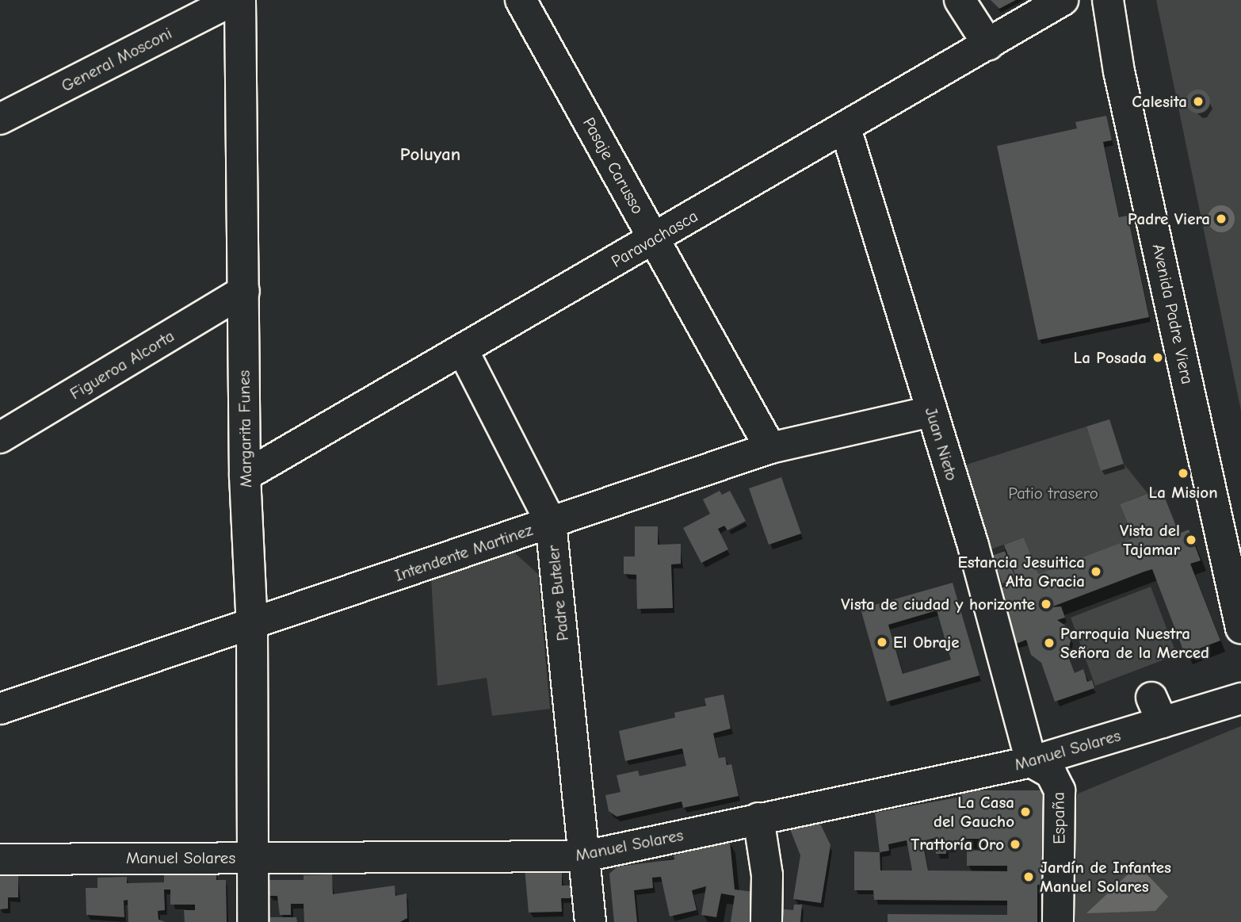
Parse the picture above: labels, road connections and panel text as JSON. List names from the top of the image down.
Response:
{
  "streets": {
    "street": [
      "General Mosconi",
      "Pasaje Carusso",
      "Paravachasca",
      "Avenida Padre Viera",
      "Figueroa Alcorta",
      "Margarita Funes",
      "Juan Nieto",
      "Intendente Martinez",
      "Padre Buteler",
      "Manuel Solares",
      "España"
    ]
  },
  "crossings": [
    ["Pasaje Carusso", "Paravachasca"],
    ["Pasaje Carusso", "Intendente Martinez"],
    ["Paravachasca", "Margarita Funes"],
    ["Paravachasca", "Juan Nieto"],
    ["Paravachasca", "Padre Buteler"],
    ["Figueroa Alcorta", "Margarita Funes"],
    ["Margarita Funes", "Intendente Martinez"],
    ["Margarita Funes", "Manuel Solares"],
    ["Juan Nieto", "Intendente Martinez"],
    ["Juan Nieto", "Manuel Solares"],
    ["Juan Nieto", "España"],
    ["Intendente Martinez", "Padre Buteler"],
    ["Padre Buteler", "Manuel Solares"],
    ["Manuel Solares", "España"]
  ],
  "districts": ["Poluyan"],
  "parks": ["Patio trasero"],
  "places": [
    "Calesita",
    "Padre Viera",
    "La Posada",
    "La Mision",
    "Vista del Tajamar",
    "Estancia Jesuitica Alta Gracia",
    "Vista de ciudad y horizonte",
    "El Obraje",
    "Parroquia Nuestra Señora de la Merced",
    "La Casa del Gaucho",
    "Trattoría Oro",
    "Jardín de Infantes Manuel Solares"
  ]
}
